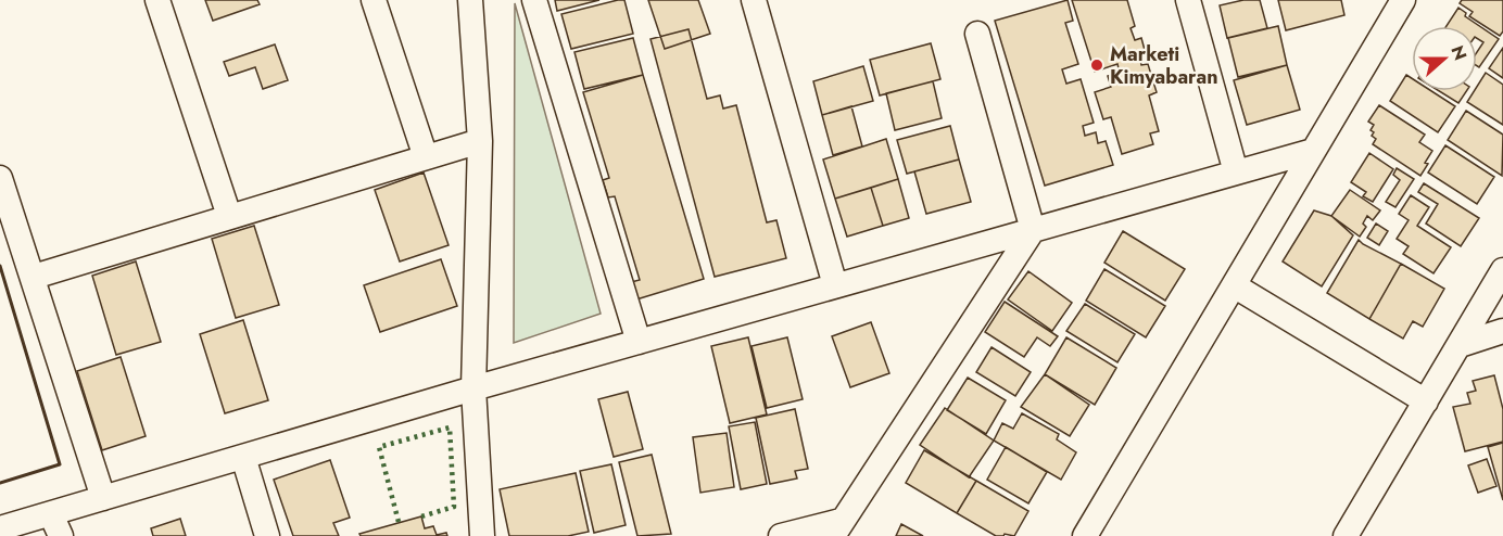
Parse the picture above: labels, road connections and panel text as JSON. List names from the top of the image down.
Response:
{
  "places": ["Marketi Kimyabaran"],
  "north": "right"
}
